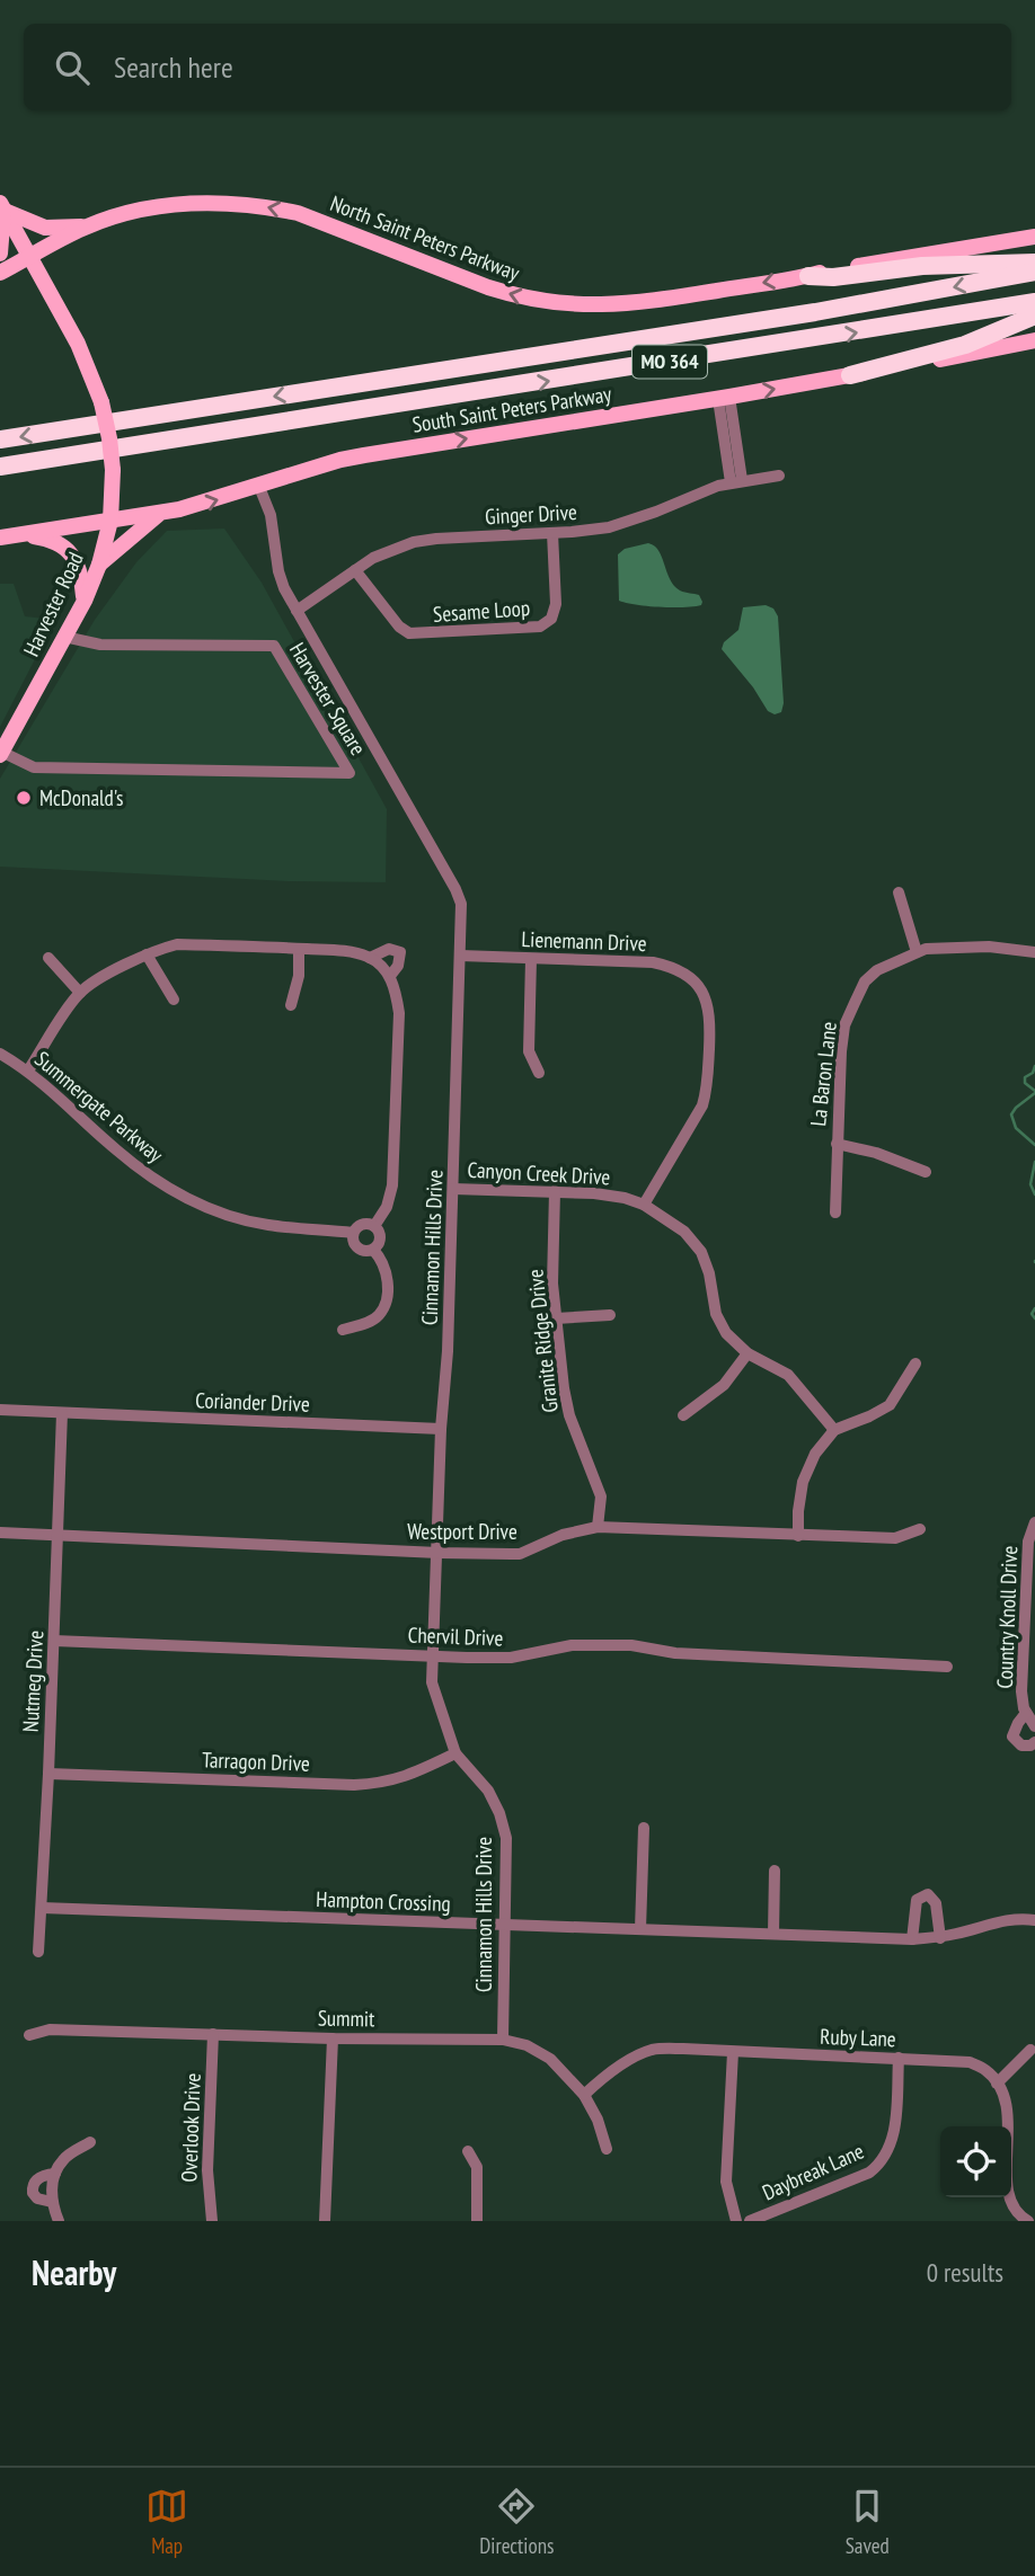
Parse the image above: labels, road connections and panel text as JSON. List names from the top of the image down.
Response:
{
  "streets": {
    "highway": ["MO 364"],
    "main road": ["North Saint Peters Parkway", "South Saint Peters Parkway", "Harvester Road"],
    "street": [
      "Ginger Drive",
      "Sesame Loop",
      "Harvester Square",
      "Lienemann Drive",
      "La Baron Lane",
      "Summergate Parkway",
      "Canyon Creek Drive",
      "Cinnamon Hills Drive",
      "Granite Ridge Drive",
      "Coriander Drive",
      "Westport Drive",
      "Country Knoll Drive",
      "Chervil Drive",
      "Nutmeg Drive",
      "Tarragon Drive",
      "Hampton Crossing",
      "Summit",
      "Ruby Lane",
      "Overlook Drive",
      "Daybreak Lane"
    ]
  },
  "crossings": [
    ["North Saint Peters Parkway", "Harvester Road"],
    ["South Saint Peters Parkway", "Harvester Road"],
    ["South Saint Peters Parkway", "Cinnamon Hills Drive"],
    ["Ginger Drive", "Sesame Loop"],
    ["Ginger Drive", "Cinnamon Hills Drive"],
    ["Harvester Road", "Harvester Square"],
    ["Lienemann Drive", "Canyon Creek Drive"],
    ["Lienemann Drive", "Cinnamon Hills Drive"],
    ["Canyon Creek Drive", "Cinnamon Hills Drive"],
    ["Canyon Creek Drive", "Granite Ridge Drive"],
    ["Cinnamon Hills Drive", "Coriander Drive"],
    ["Cinnamon Hills Drive", "Westport Drive"],
    ["Cinnamon Hills Drive", "Chervil Drive"],
    ["Cinnamon Hills Drive", "Tarragon Drive"],
    ["Cinnamon Hills Drive", "Hampton Crossing"],
    ["Cinnamon Hills Drive", "Summit"],
    ["Granite Ridge Drive", "Westport Drive"],
    ["Coriander Drive", "Nutmeg Drive"],
    ["Westport Drive", "Nutmeg Drive"],
    ["Chervil Drive", "Nutmeg Drive"],
    ["Nutmeg Drive", "Tarragon Drive"],
    ["Nutmeg Drive", "Hampton Crossing"],
    ["Summit", "Ruby Lane"],
    ["Summit", "Overlook Drive"],
    ["Ruby Lane", "Daybreak Lane"]
  ],
  "one_way": ["North Saint Peters Parkway", "South Saint Peters Parkway"],
  "places": ["McDonald's"],
  "page": {
    "search": "Search here",
    "heading": ["Nearby", "0 results"],
    "nav": ["Map", "Directions", "Saved"]
  }
}
